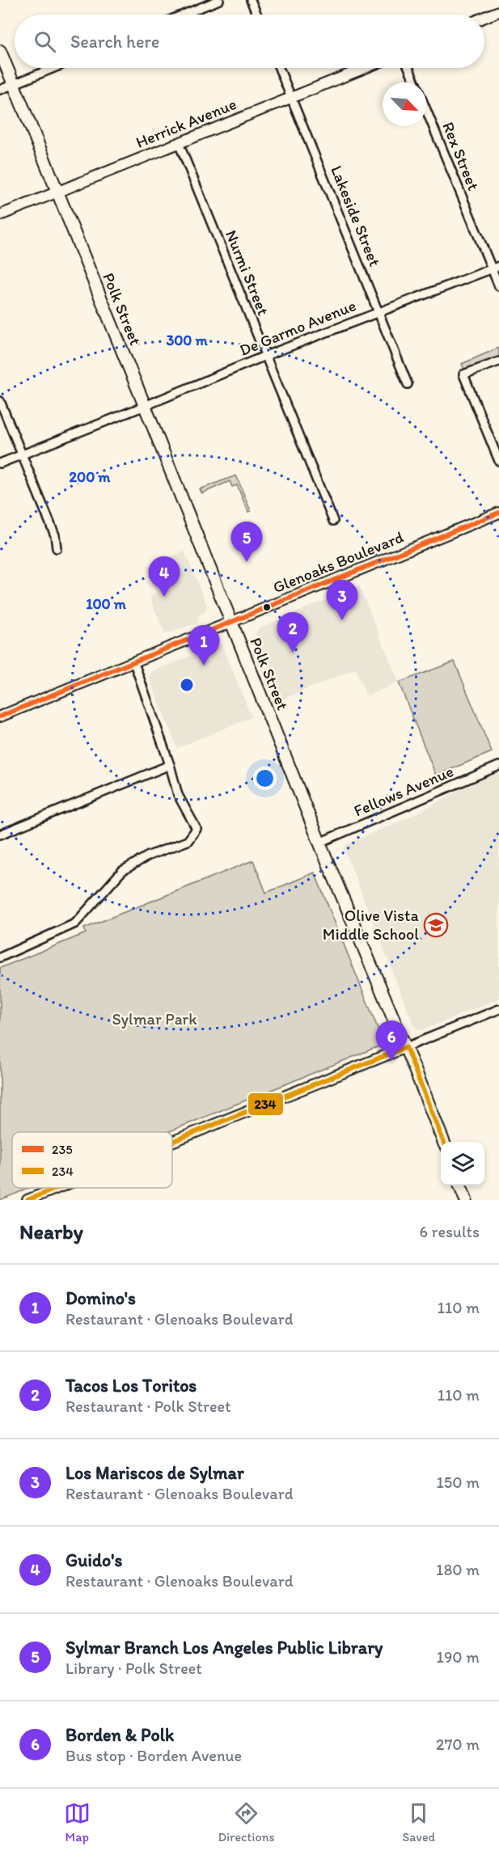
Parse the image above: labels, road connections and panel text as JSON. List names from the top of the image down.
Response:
{
  "streets": {
    "main road": ["Polk Street"],
    "street": [
      "Herrick Avenue",
      "Rex Street",
      "Lakeside Street",
      "Nurmi Street",
      "De Garmo Avenue",
      "Glenoaks Boulevard",
      "Fellows Avenue"
    ]
  },
  "crossings": [
    ["Herrick Avenue", "Lakeside Street"],
    ["Herrick Avenue", "Nurmi Street"],
    ["Herrick Avenue", "Polk Street"],
    ["Rex Street", "De Garmo Avenue"],
    ["Lakeside Street", "De Garmo Avenue"],
    ["Nurmi Street", "De Garmo Avenue"],
    ["Polk Street", "De Garmo Avenue"],
    ["Polk Street", "Glenoaks Boulevard"],
    ["Polk Street", "Fellows Avenue"]
  ],
  "parks": ["Sylmar Park"],
  "places": {
    "school or university": ["Olive Vista Middle School"]
  },
  "lines": ["transit line 235", "transit line 234"],
  "legend": ["235", "234"],
  "north": "bottom right",
  "page": {
    "search": "Search here",
    "pins": [
      "5",
      "4",
      "3",
      "2",
      "1",
      "6"
    ],
    "heading": ["Nearby", "6 results"],
    "list": [
      {
        "mark": "1",
        "name": "Domino's",
        "note": "Restaurant · Glenoaks Boulevard",
        "value": "110 m"
      },
      {
        "mark": "2",
        "name": "Tacos Los Toritos",
        "note": "Restaurant · Polk Street",
        "value": "110 m"
      },
      {
        "mark": "3",
        "name": "Los Mariscos de Sylmar",
        "note": "Restaurant · Glenoaks Boulevard",
        "value": "150 m"
      },
      {
        "mark": "4",
        "name": "Guido's",
        "note": "Restaurant · Glenoaks Boulevard",
        "value": "180 m"
      },
      {
        "mark": "5",
        "name": "Sylmar Branch Los Angeles Public Library",
        "note": "Library · Polk Street",
        "value": "190 m"
      },
      {
        "mark": "6",
        "name": "Borden & Polk",
        "note": "Bus stop · Borden Avenue",
        "value": "270 m"
      }
    ],
    "nav": ["Map", "Directions", "Saved"]
  },
  "rings": ["300 m", "200 m", "100 m"]
}
